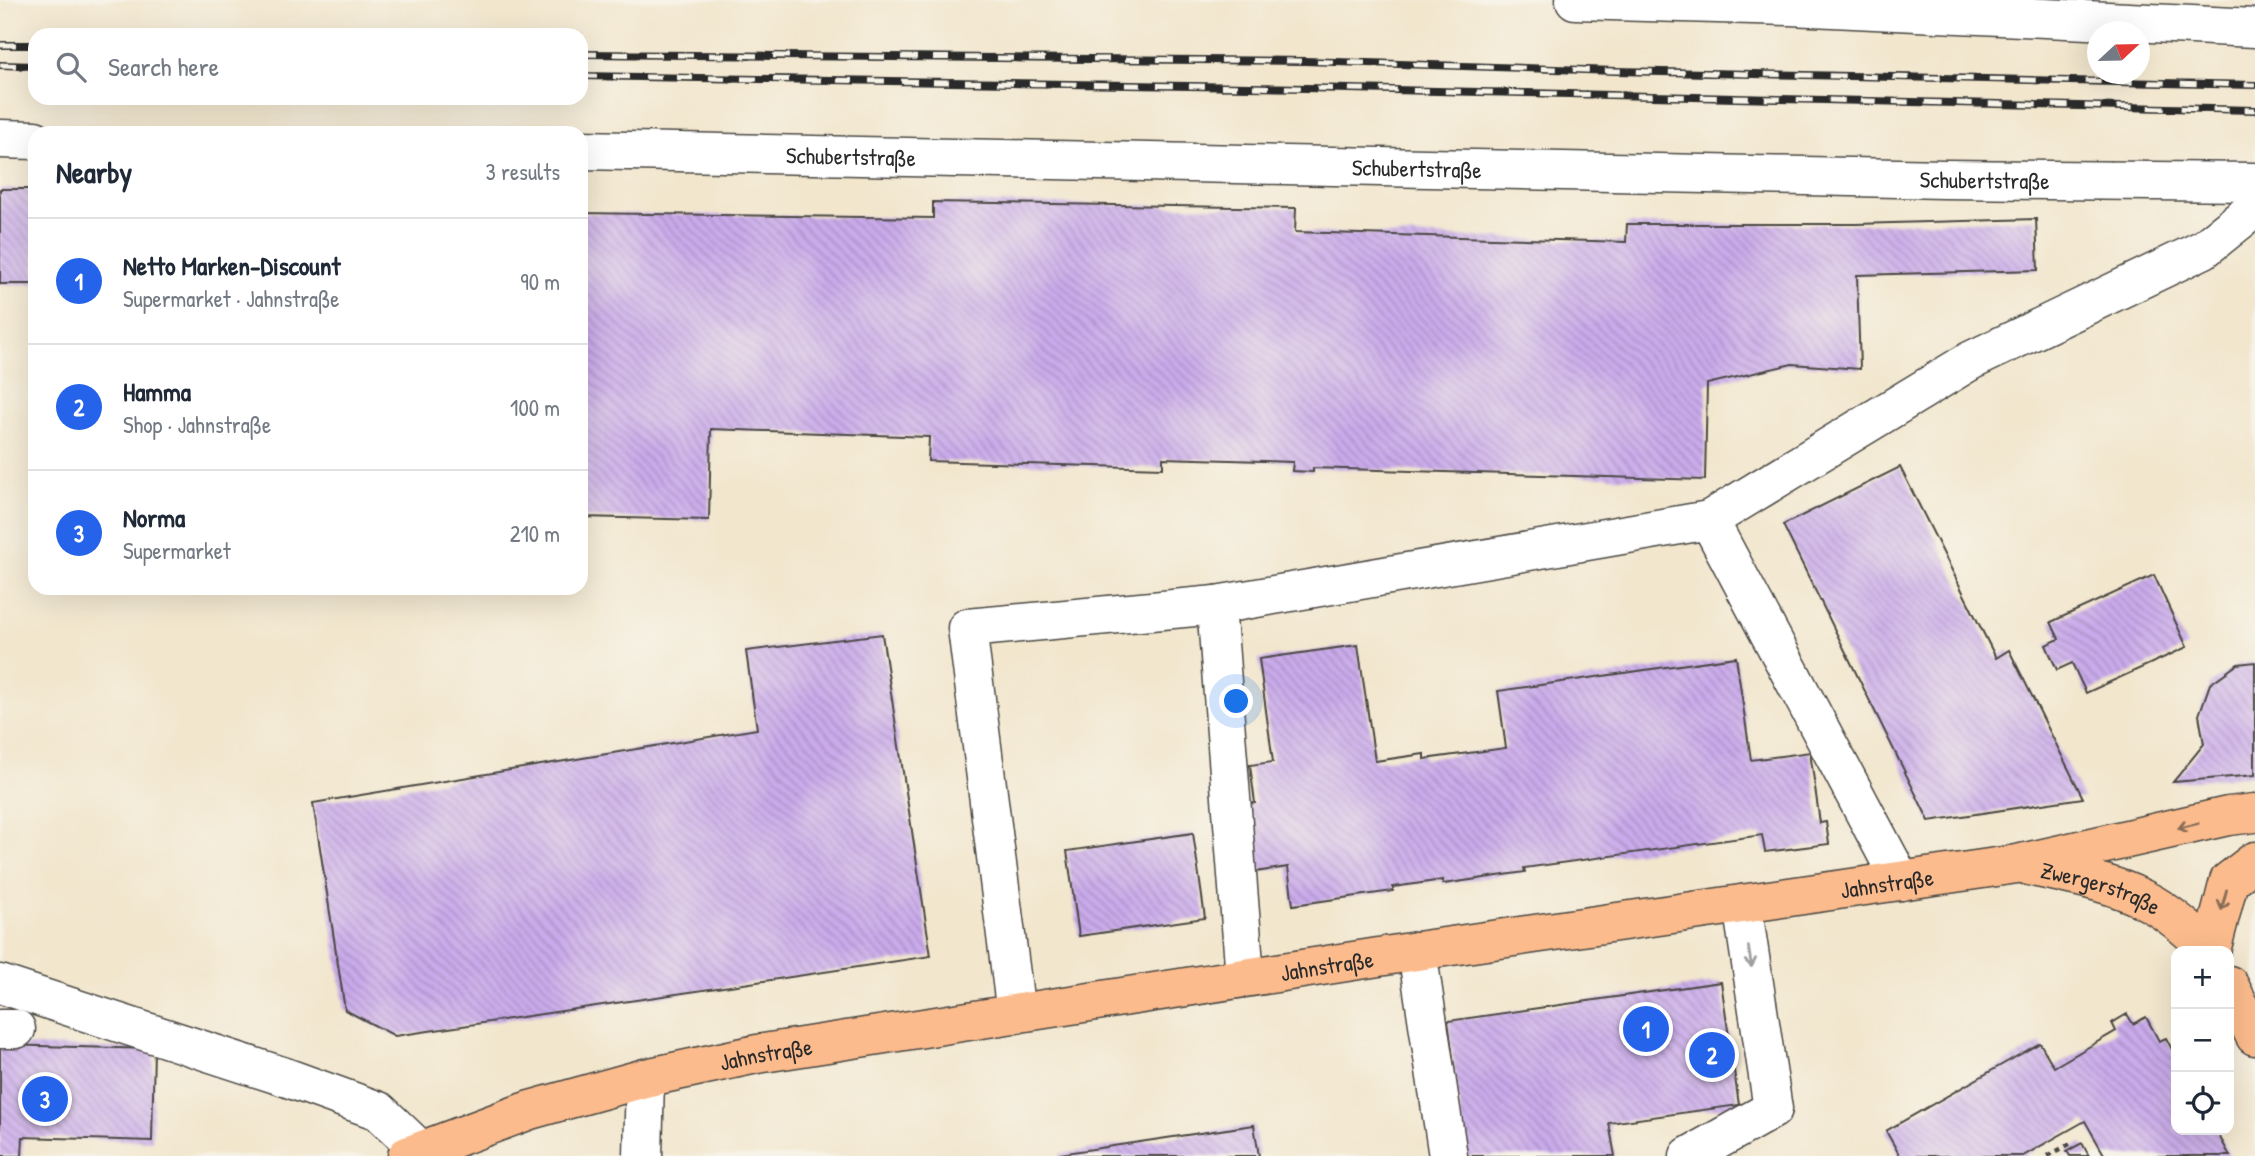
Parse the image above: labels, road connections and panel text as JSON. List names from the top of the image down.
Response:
{
  "streets": {
    "main road": ["Jahnstraße", "Zwergerstraße"],
    "street": ["Schubertstraße"]
  },
  "crossings": [
    ["Jahnstraße", "Zwergerstraße"]
  ],
  "north": "right",
  "page": {
    "search": "Search here",
    "heading": ["Nearby", "3 results"],
    "list": [
      {
        "mark": "1",
        "name": "Netto Marken-Discount",
        "note": "Supermarket · Jahnstraße",
        "value": "90 m"
      },
      {
        "mark": "2",
        "name": "Hamma",
        "note": "Shop · Jahnstraße",
        "value": "100 m"
      },
      {
        "mark": "3",
        "name": "Norma",
        "note": "Supermarket",
        "value": "210 m"
      }
    ],
    "map_buttons": ["+", "−"],
    "pins": ["1", "2", "3"]
  }
}
